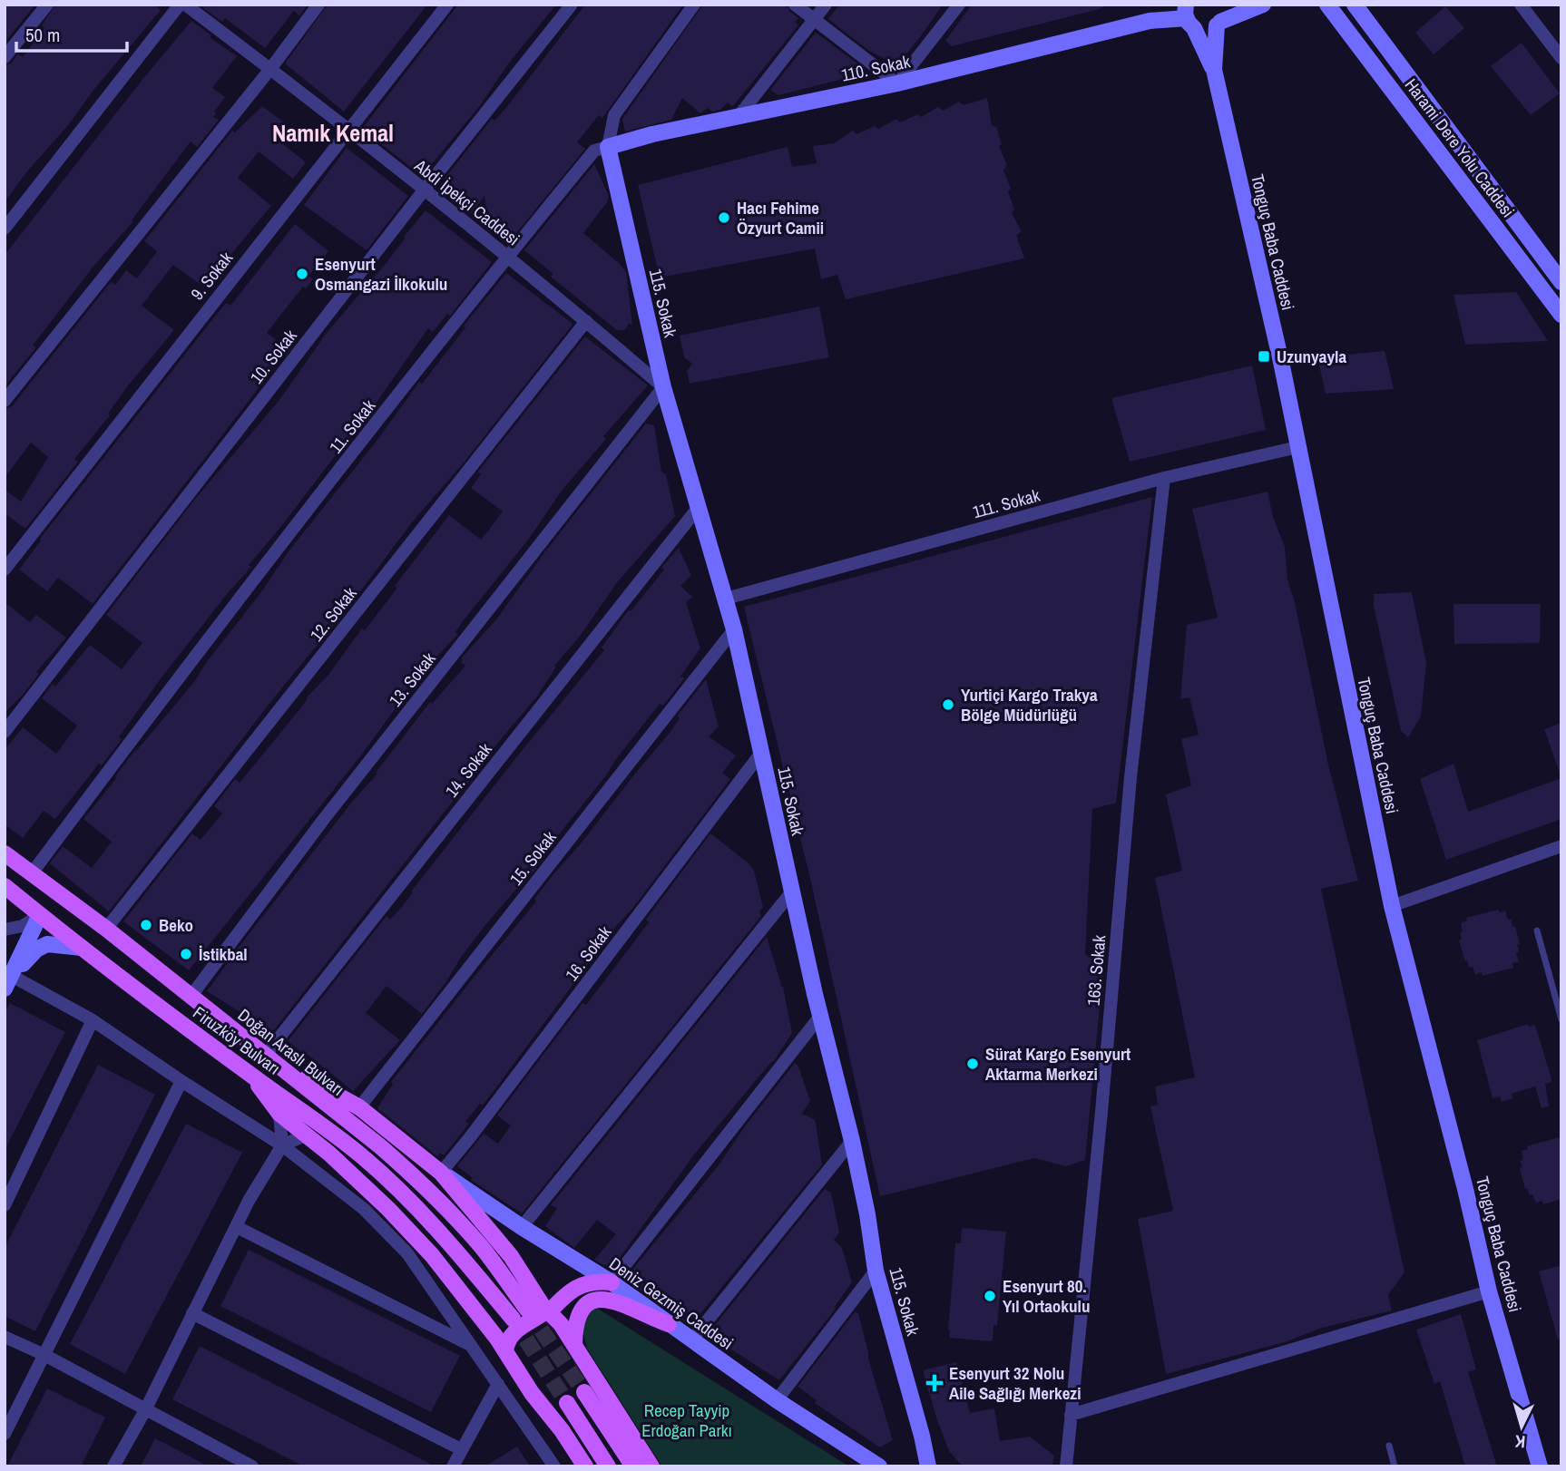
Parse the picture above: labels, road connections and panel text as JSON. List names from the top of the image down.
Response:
{
  "streets": {
    "main road": ["Firuzköy Bulvarı", "Doğan Araslı Bulvarı"],
    "street": [
      "110. Sokak",
      "Harami Dere Yolu Caddesi",
      "Abdi İpekçi Caddesi",
      "Tonguç Baba Caddesi",
      "9. Sokak",
      "115. Sokak",
      "10. Sokak",
      "11. Sokak",
      "111. Sokak",
      "12. Sokak",
      "13. Sokak",
      "14. Sokak",
      "15. Sokak",
      "16. Sokak",
      "163. Sokak",
      "Deniz Gezmiş Caddesi"
    ]
  },
  "crossings": [
    ["110. Sokak", "Tonguç Baba Caddesi"],
    ["110. Sokak", "115. Sokak"],
    ["110. Sokak", "11. Sokak"],
    ["Abdi İpekçi Caddesi", "9. Sokak"],
    ["Abdi İpekçi Caddesi", "115. Sokak"],
    ["Abdi İpekçi Caddesi", "10. Sokak"],
    ["Abdi İpekçi Caddesi", "11. Sokak"],
    ["Abdi İpekçi Caddesi", "12. Sokak"],
    ["Abdi İpekçi Caddesi", "13. Sokak"],
    ["Tonguç Baba Caddesi", "111. Sokak"],
    ["115. Sokak", "11. Sokak"],
    ["115. Sokak", "111. Sokak"],
    ["115. Sokak", "13. Sokak"],
    ["115. Sokak", "14. Sokak"],
    ["115. Sokak", "15. Sokak"],
    ["115. Sokak", "16. Sokak"],
    ["11. Sokak", "Doğan Araslı Bulvarı"],
    ["111. Sokak", "163. Sokak"],
    ["12. Sokak", "Doğan Araslı Bulvarı"],
    ["13. Sokak", "Doğan Araslı Bulvarı"],
    ["14. Sokak", "Doğan Araslı Bulvarı"],
    ["16. Sokak", "Deniz Gezmiş Caddesi"]
  ],
  "districts": ["Namık Kemal"],
  "parks": ["Recep Tayyip Erdoğan Parkı"],
  "places": {
    "other": [
      "Hacı Fehime Özyurt Camii",
      "Esenyurt Osmangazi İlkokulu",
      "Yurtiçi Kargo Trakya Bölge Müdürlüğü",
      "Beko",
      "İstikbal",
      "Sürat Kargo Esenyurt Aktarma Merkezi",
      "Esenyurt 80. Yıl Ortaokulu"
    ],
    "transit": ["Uzunyayla"],
    "health": ["Esenyurt 32 Nolu Aile Sağlığı Merkezi"]
  },
  "scale_bar": "50 m",
  "north": "bottom"
}
